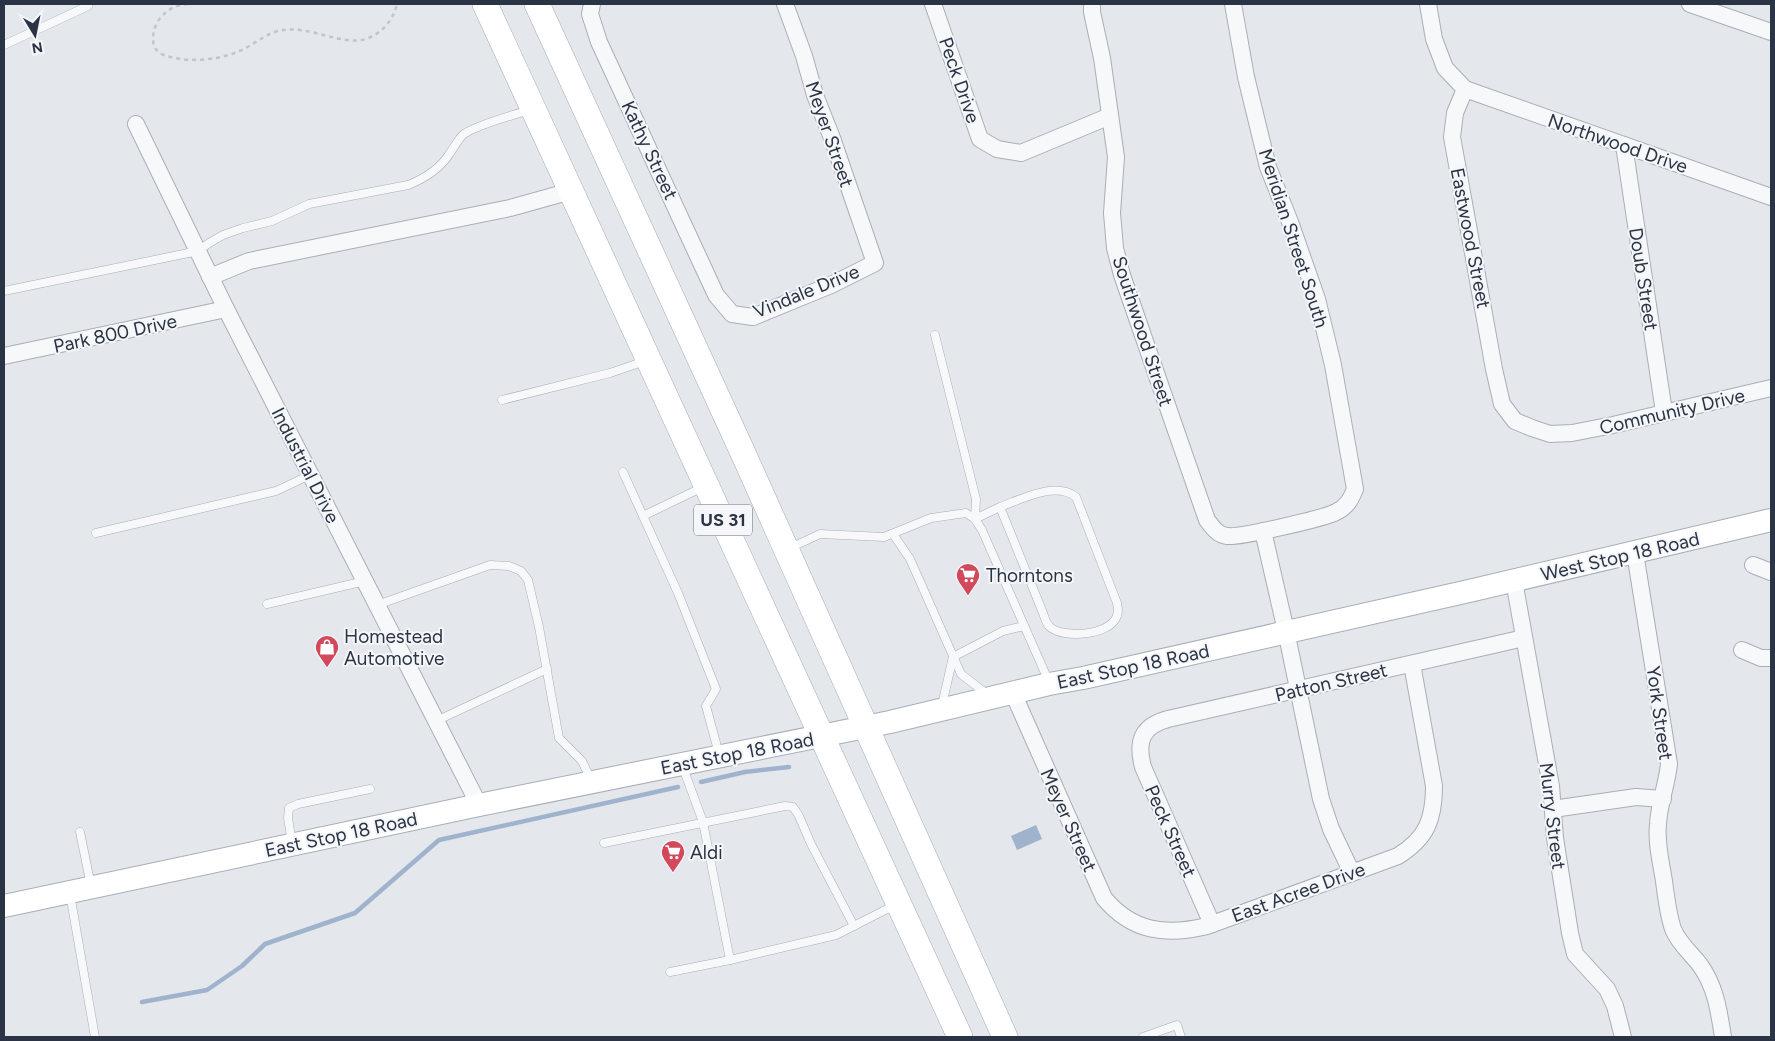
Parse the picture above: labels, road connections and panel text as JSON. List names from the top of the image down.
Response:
{
  "streets": {
    "main road": ["US 31"],
    "street": [
      "Peck Drive",
      "Meyer Street",
      "Northwood Drive",
      "Kathy Street",
      "Meridian Street South",
      "Eastwood Street",
      "Doub Street",
      "Vindale Drive",
      "Southwood Street",
      "Park 800 Drive",
      "Community Drive",
      "Industrial Drive",
      "West Stop 18 Road",
      "East Stop 18 Road",
      "Patton Street",
      "York Street",
      "Murry Street",
      "Peck Street",
      "East Acree Drive"
    ]
  },
  "crossings": [
    ["Peck Drive", "Southwood Street"],
    ["Meyer Street", "Vindale Drive"],
    ["Meyer Street", "East Stop 18 Road"],
    ["Meyer Street", "East Acree Drive"],
    ["Northwood Drive", "Eastwood Street"],
    ["Northwood Drive", "Doub Street"],
    ["Kathy Street", "Vindale Drive"],
    ["Meridian Street South", "Southwood Street"],
    ["Eastwood Street", "Community Drive"],
    ["Doub Street", "Community Drive"],
    ["Park 800 Drive", "Industrial Drive"],
    ["Industrial Drive", "East Stop 18 Road"],
    ["US 31", "East Stop 18 Road"],
    ["West Stop 18 Road", "East Stop 18 Road"],
    ["West Stop 18 Road", "York Street"],
    ["West Stop 18 Road", "Murry Street"],
    ["Patton Street", "Murry Street"],
    ["Patton Street", "Peck Street"],
    ["Patton Street", "East Acree Drive"],
    ["Peck Street", "East Acree Drive"]
  ],
  "places": {
    "supermarket": ["Thorntons", "Aldi"],
    "shop": ["Homestead Automotive"]
  },
  "north": "bottom"
}
